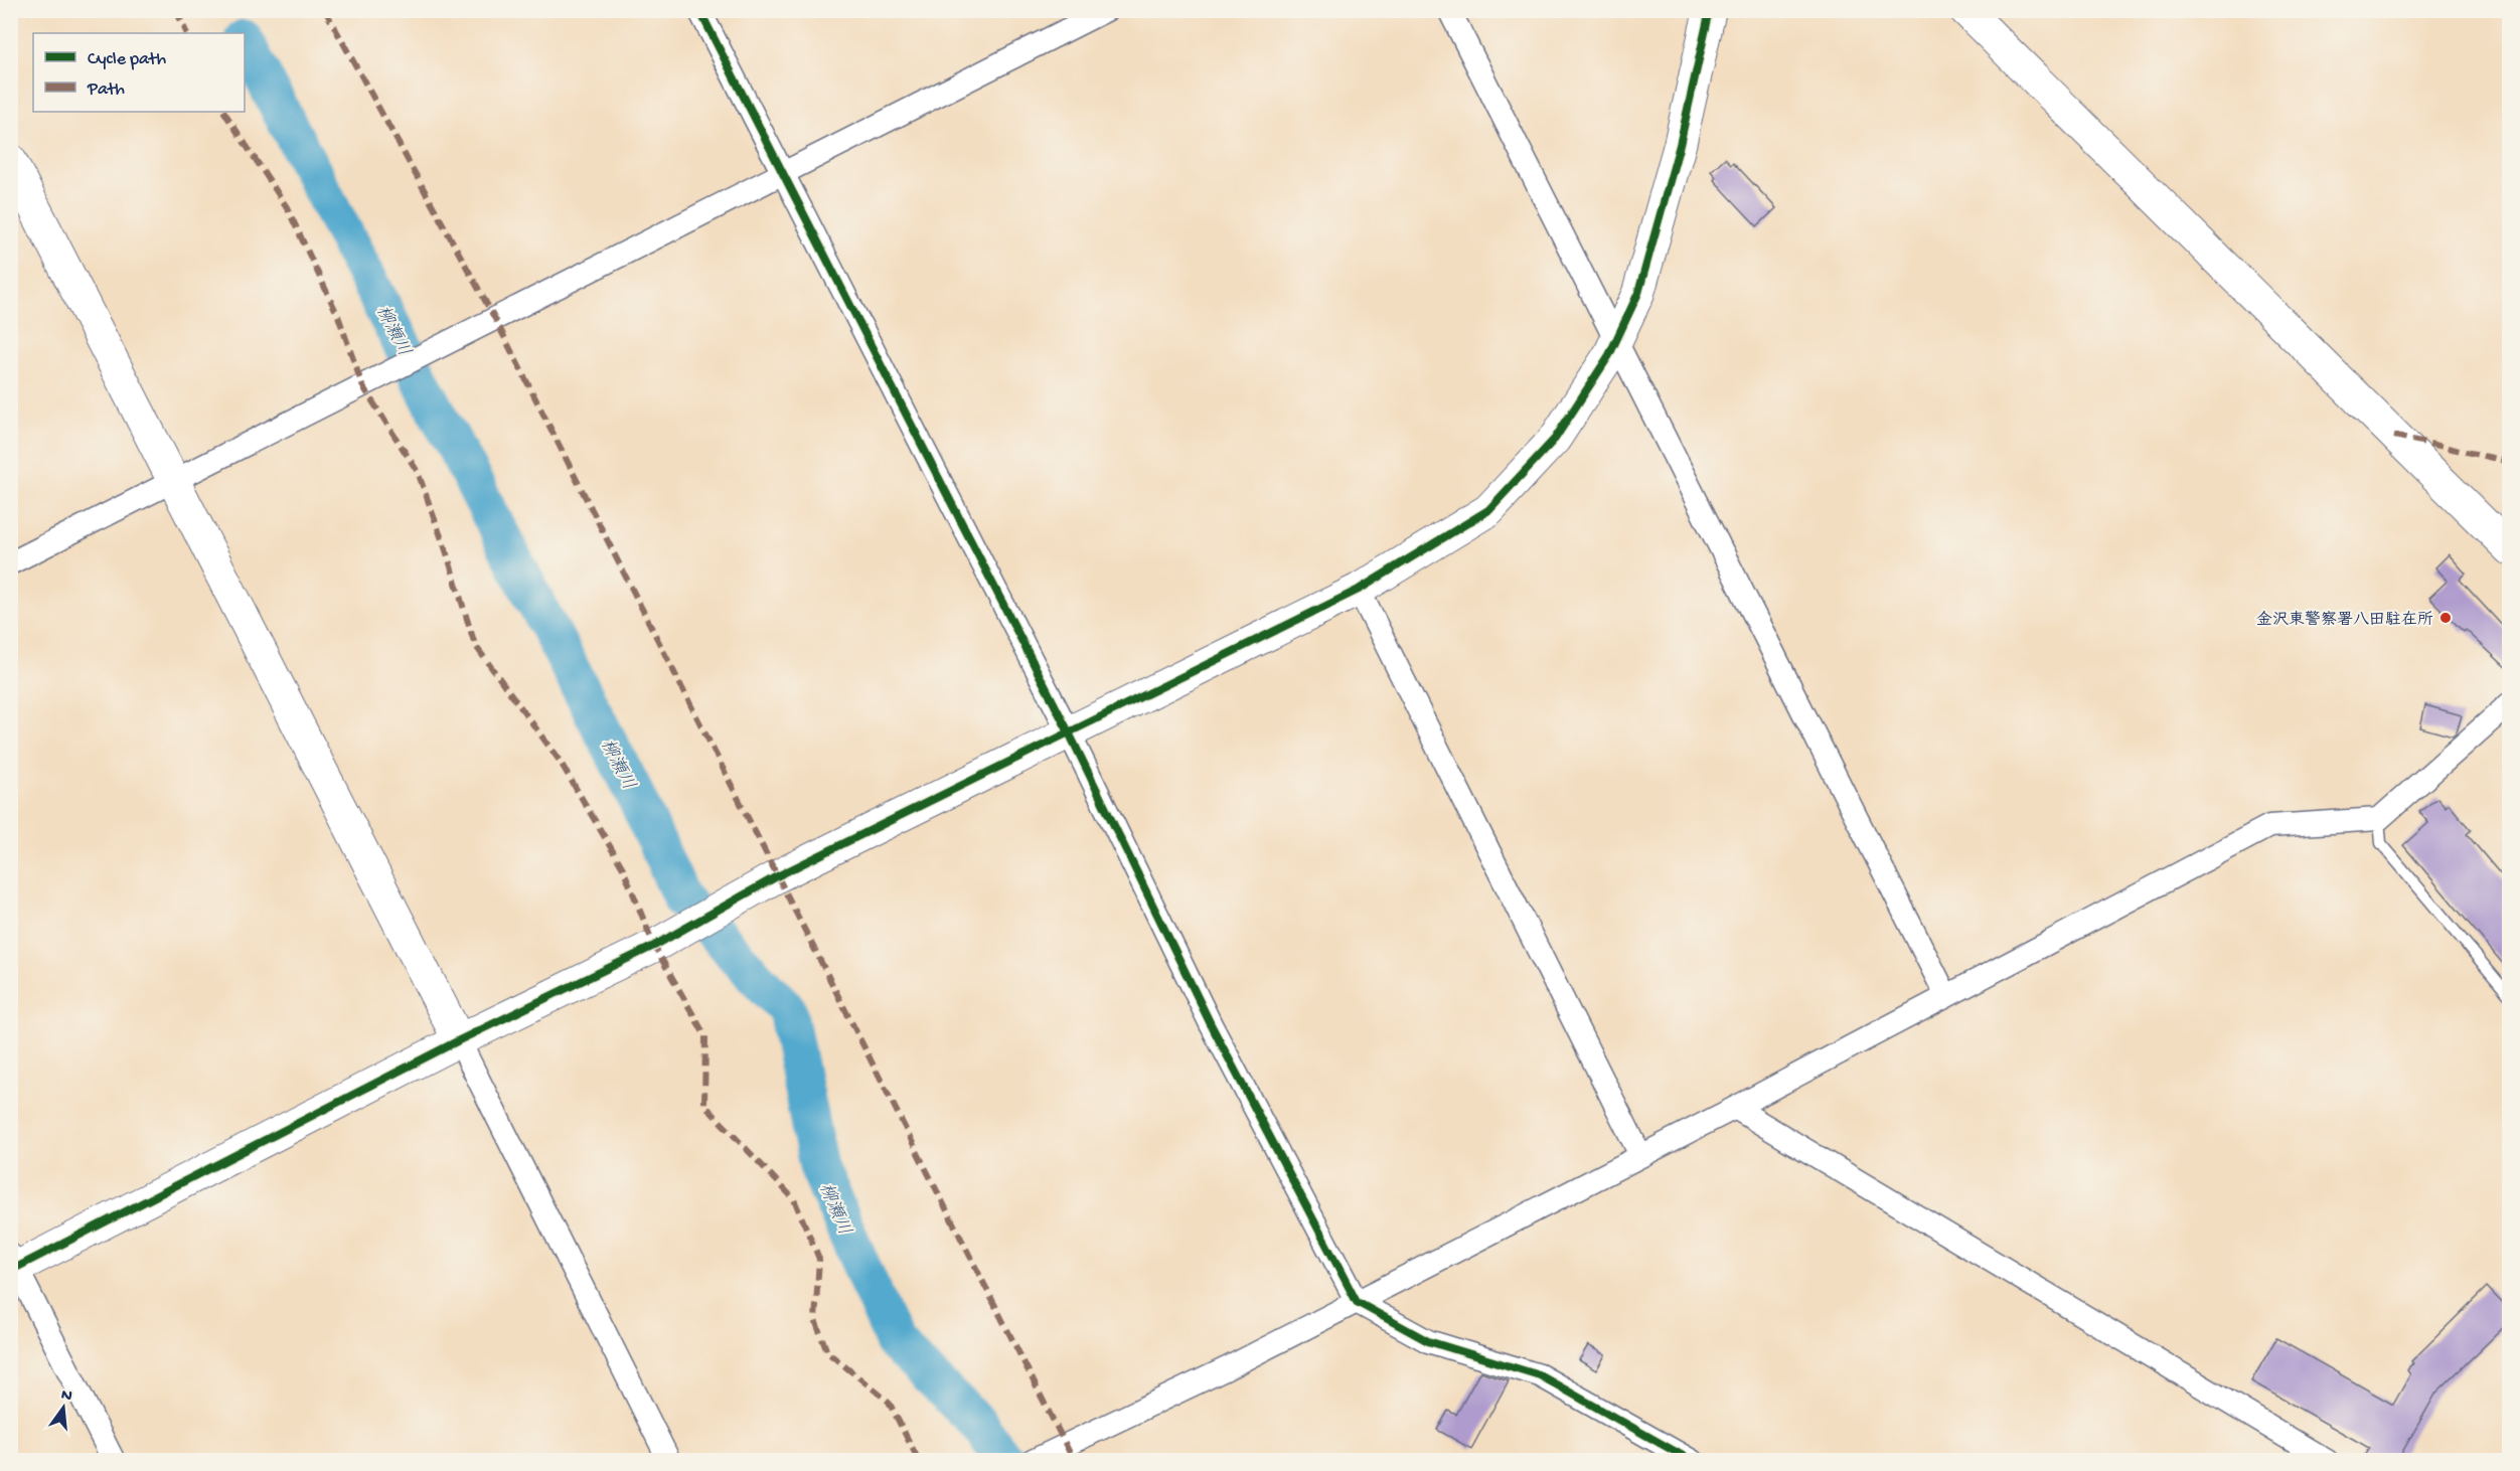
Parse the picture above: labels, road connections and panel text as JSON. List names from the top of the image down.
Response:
{
  "water": ["柳瀬川"],
  "places": ["金沢東警察署八田駐在所"],
  "legend": ["Cycle path", "Path"],
  "north": "top"
}
